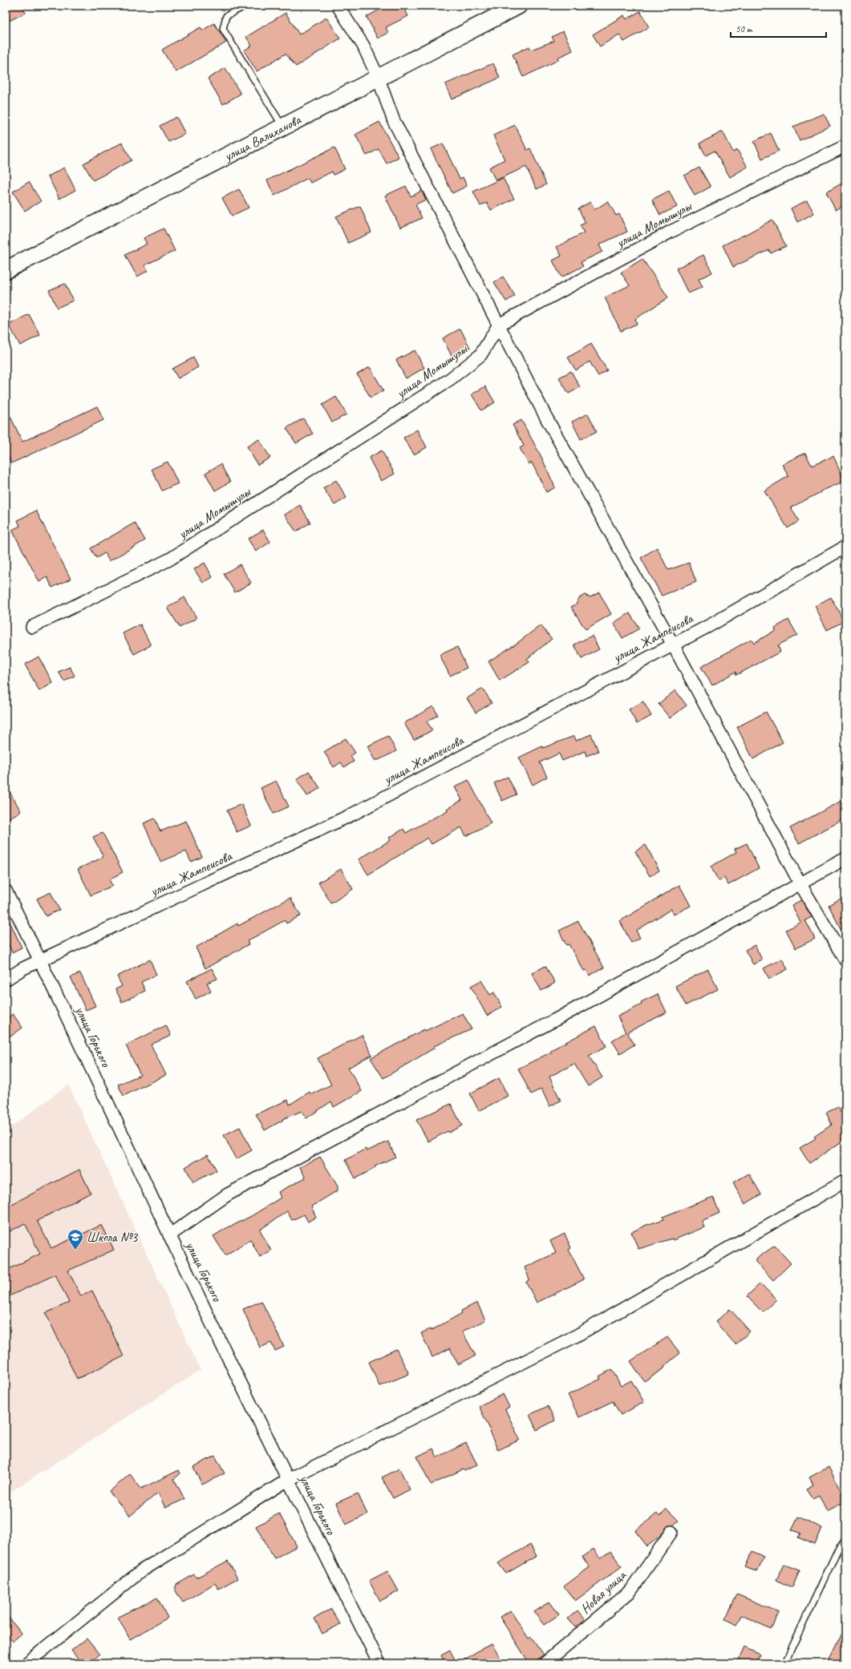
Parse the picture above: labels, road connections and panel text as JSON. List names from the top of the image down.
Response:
{
  "streets": {
    "main road": ["улица Валиханова"],
    "street": [
      "улица Момышулы",
      "улица Жампеисова",
      "улица Горького",
      "Новая улица"
    ]
  },
  "crossings": [
    ["улица Жампеисова", "улица Горького"]
  ],
  "places": {
    "school or university": ["Школа №3"]
  },
  "scale_bar": "50 m"
}
